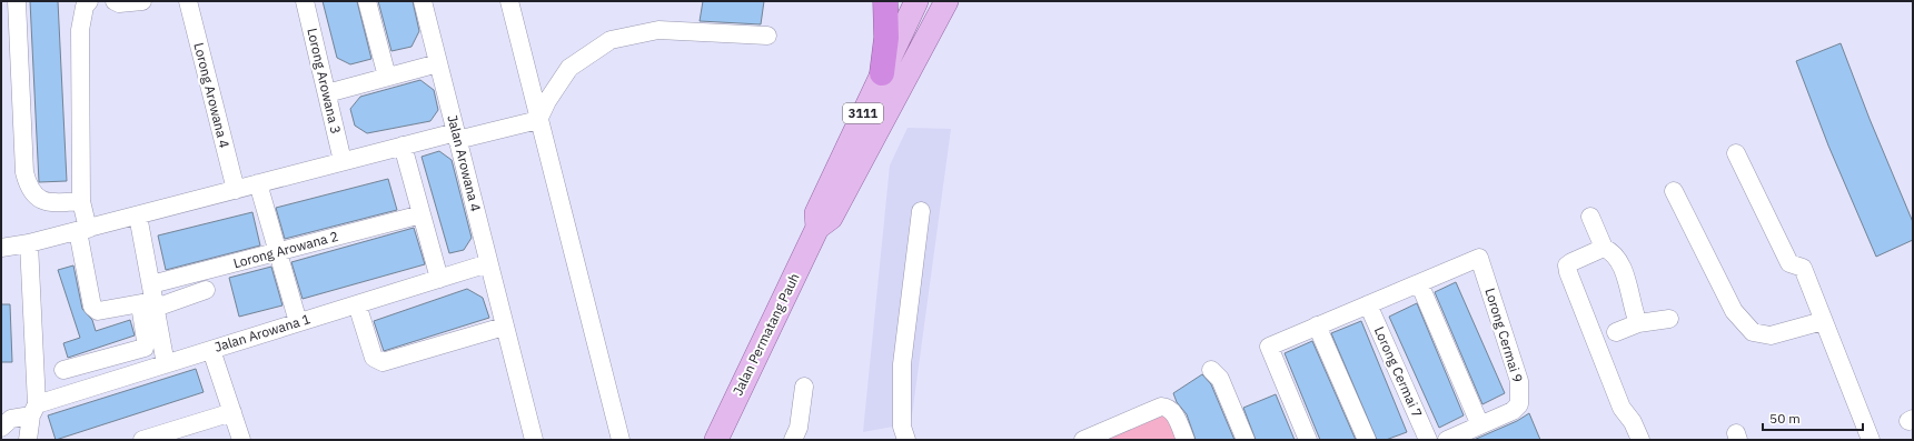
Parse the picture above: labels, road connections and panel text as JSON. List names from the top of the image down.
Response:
{
  "streets": {
    "main road": ["3111", "Jalan Permatang Pauh"],
    "street": [
      "Lorong Arowana 3",
      "Lorong Arowana 4",
      "Jalan Arowana 4",
      "Lorong Arowana 2",
      "Jalan Arowana 1",
      "Lorong Cermai 9",
      "Lorong Cermai 7"
    ]
  },
  "crossings": [
    ["Jalan Arowana 4", "Jalan Arowana 1"]
  ],
  "scale_bar": "50 m"
}
